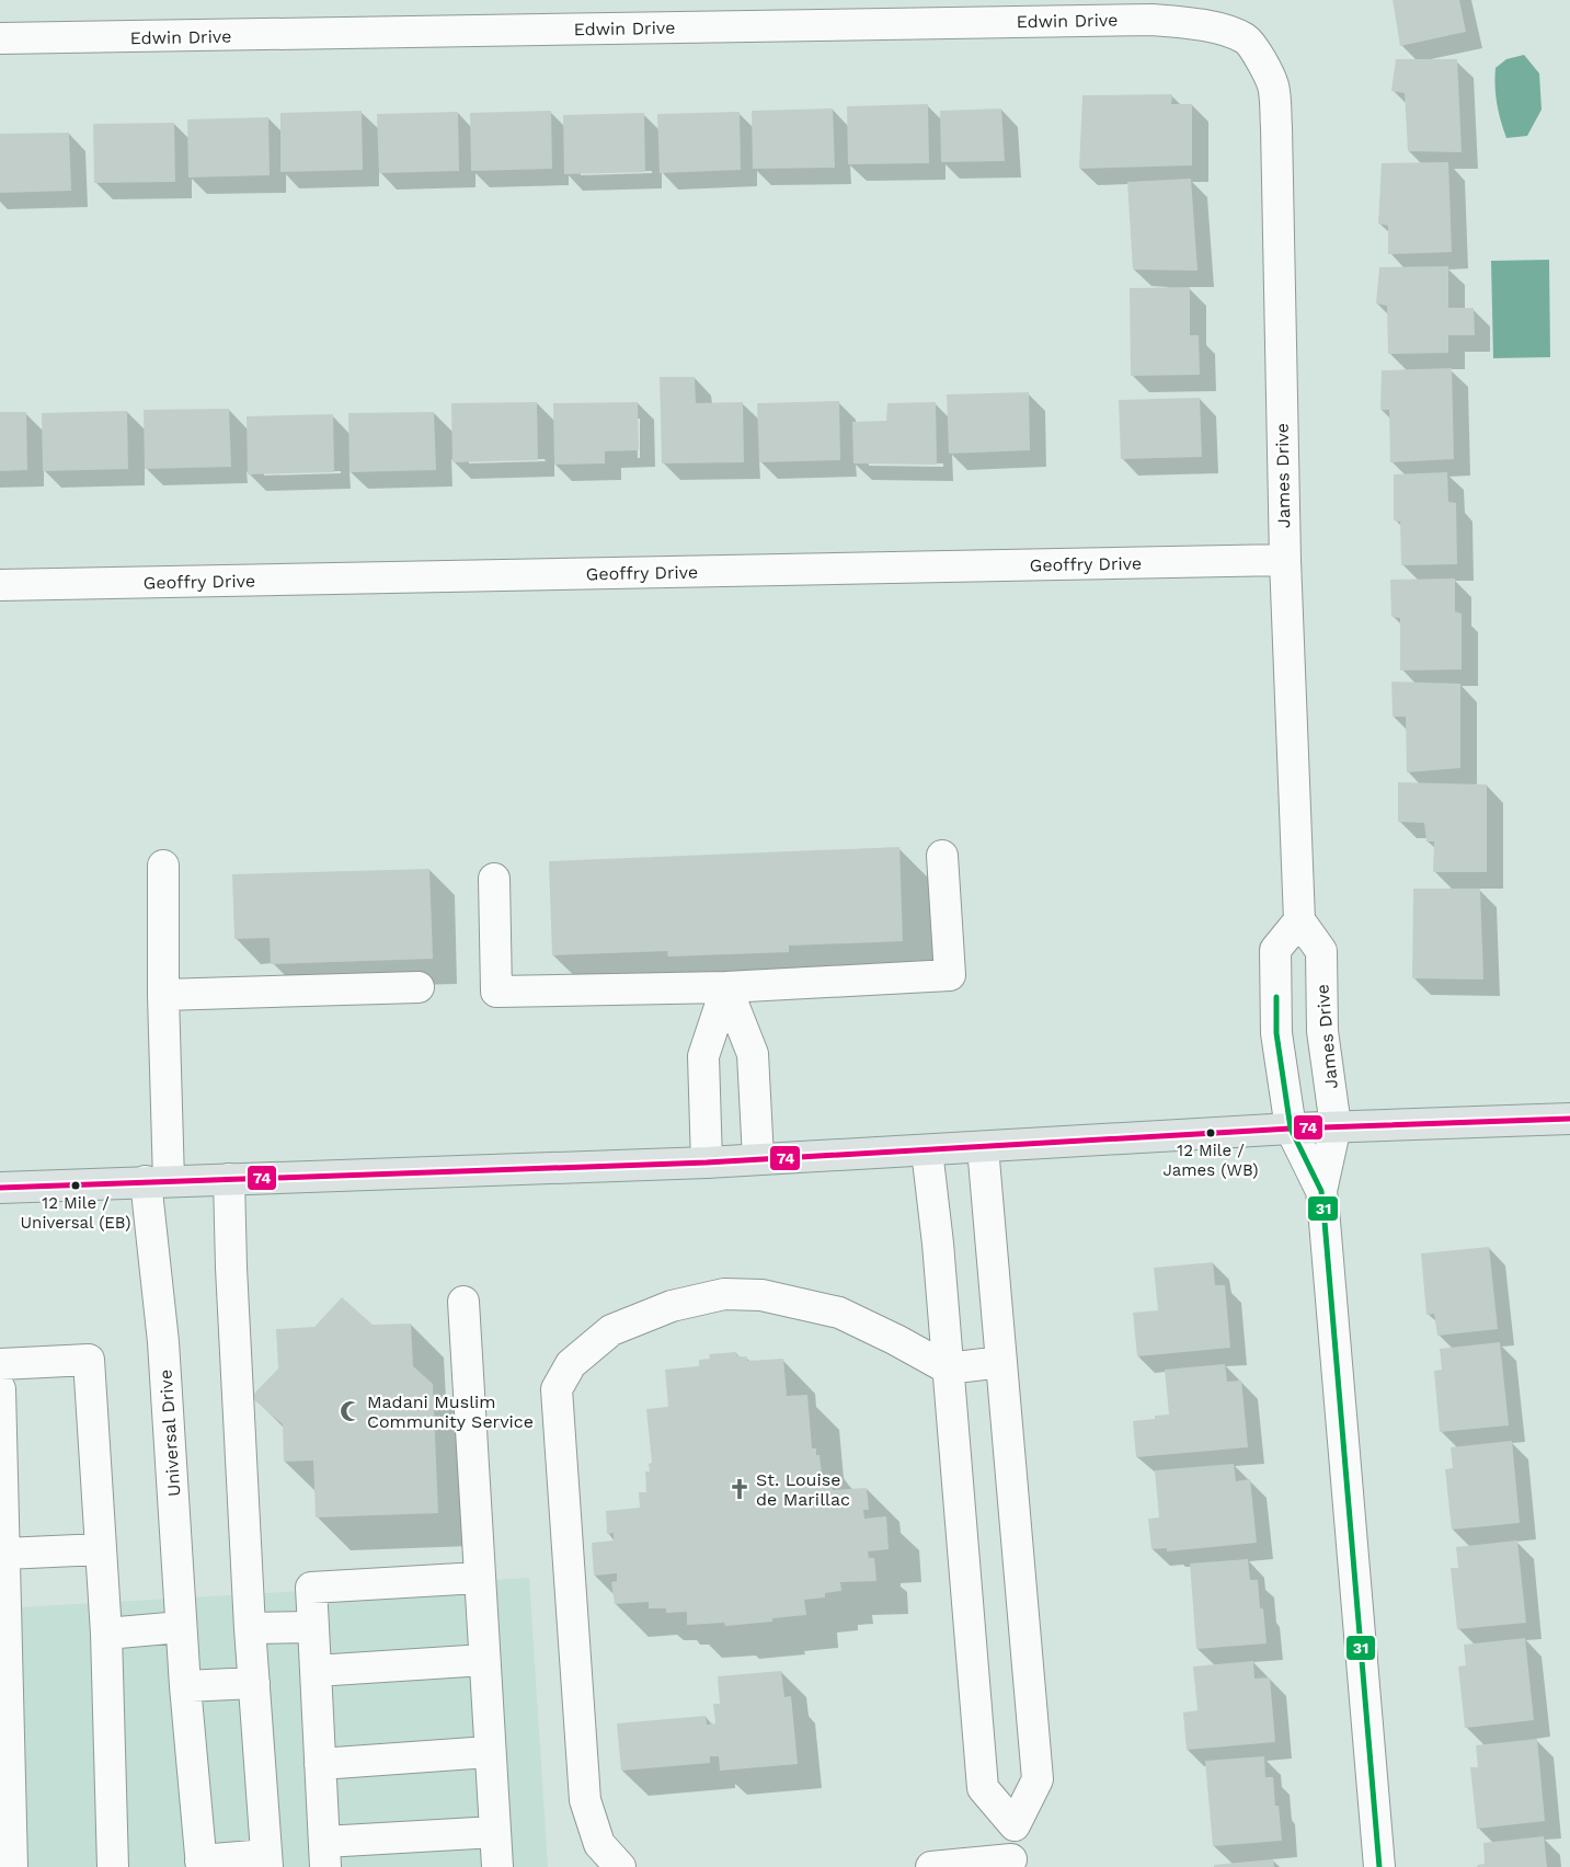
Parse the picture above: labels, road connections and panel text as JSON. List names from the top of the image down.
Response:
{
  "streets": {
    "street": [
      "Edwin Drive",
      "James Drive",
      "Geoffry Drive",
      "Universal Drive"
    ]
  },
  "crossings": [
    ["Edwin Drive", "James Drive"],
    ["James Drive", "Geoffry Drive"]
  ],
  "places": {
    "other": ["12 Mile / James (WB)", "12 Mile / Universal (EB)"],
    "mosque": ["Madani Muslim Community Service"],
    "church": ["St. Louise de Marillac"]
  },
  "lines": ["transit line 31", "transit line 74"]
}
